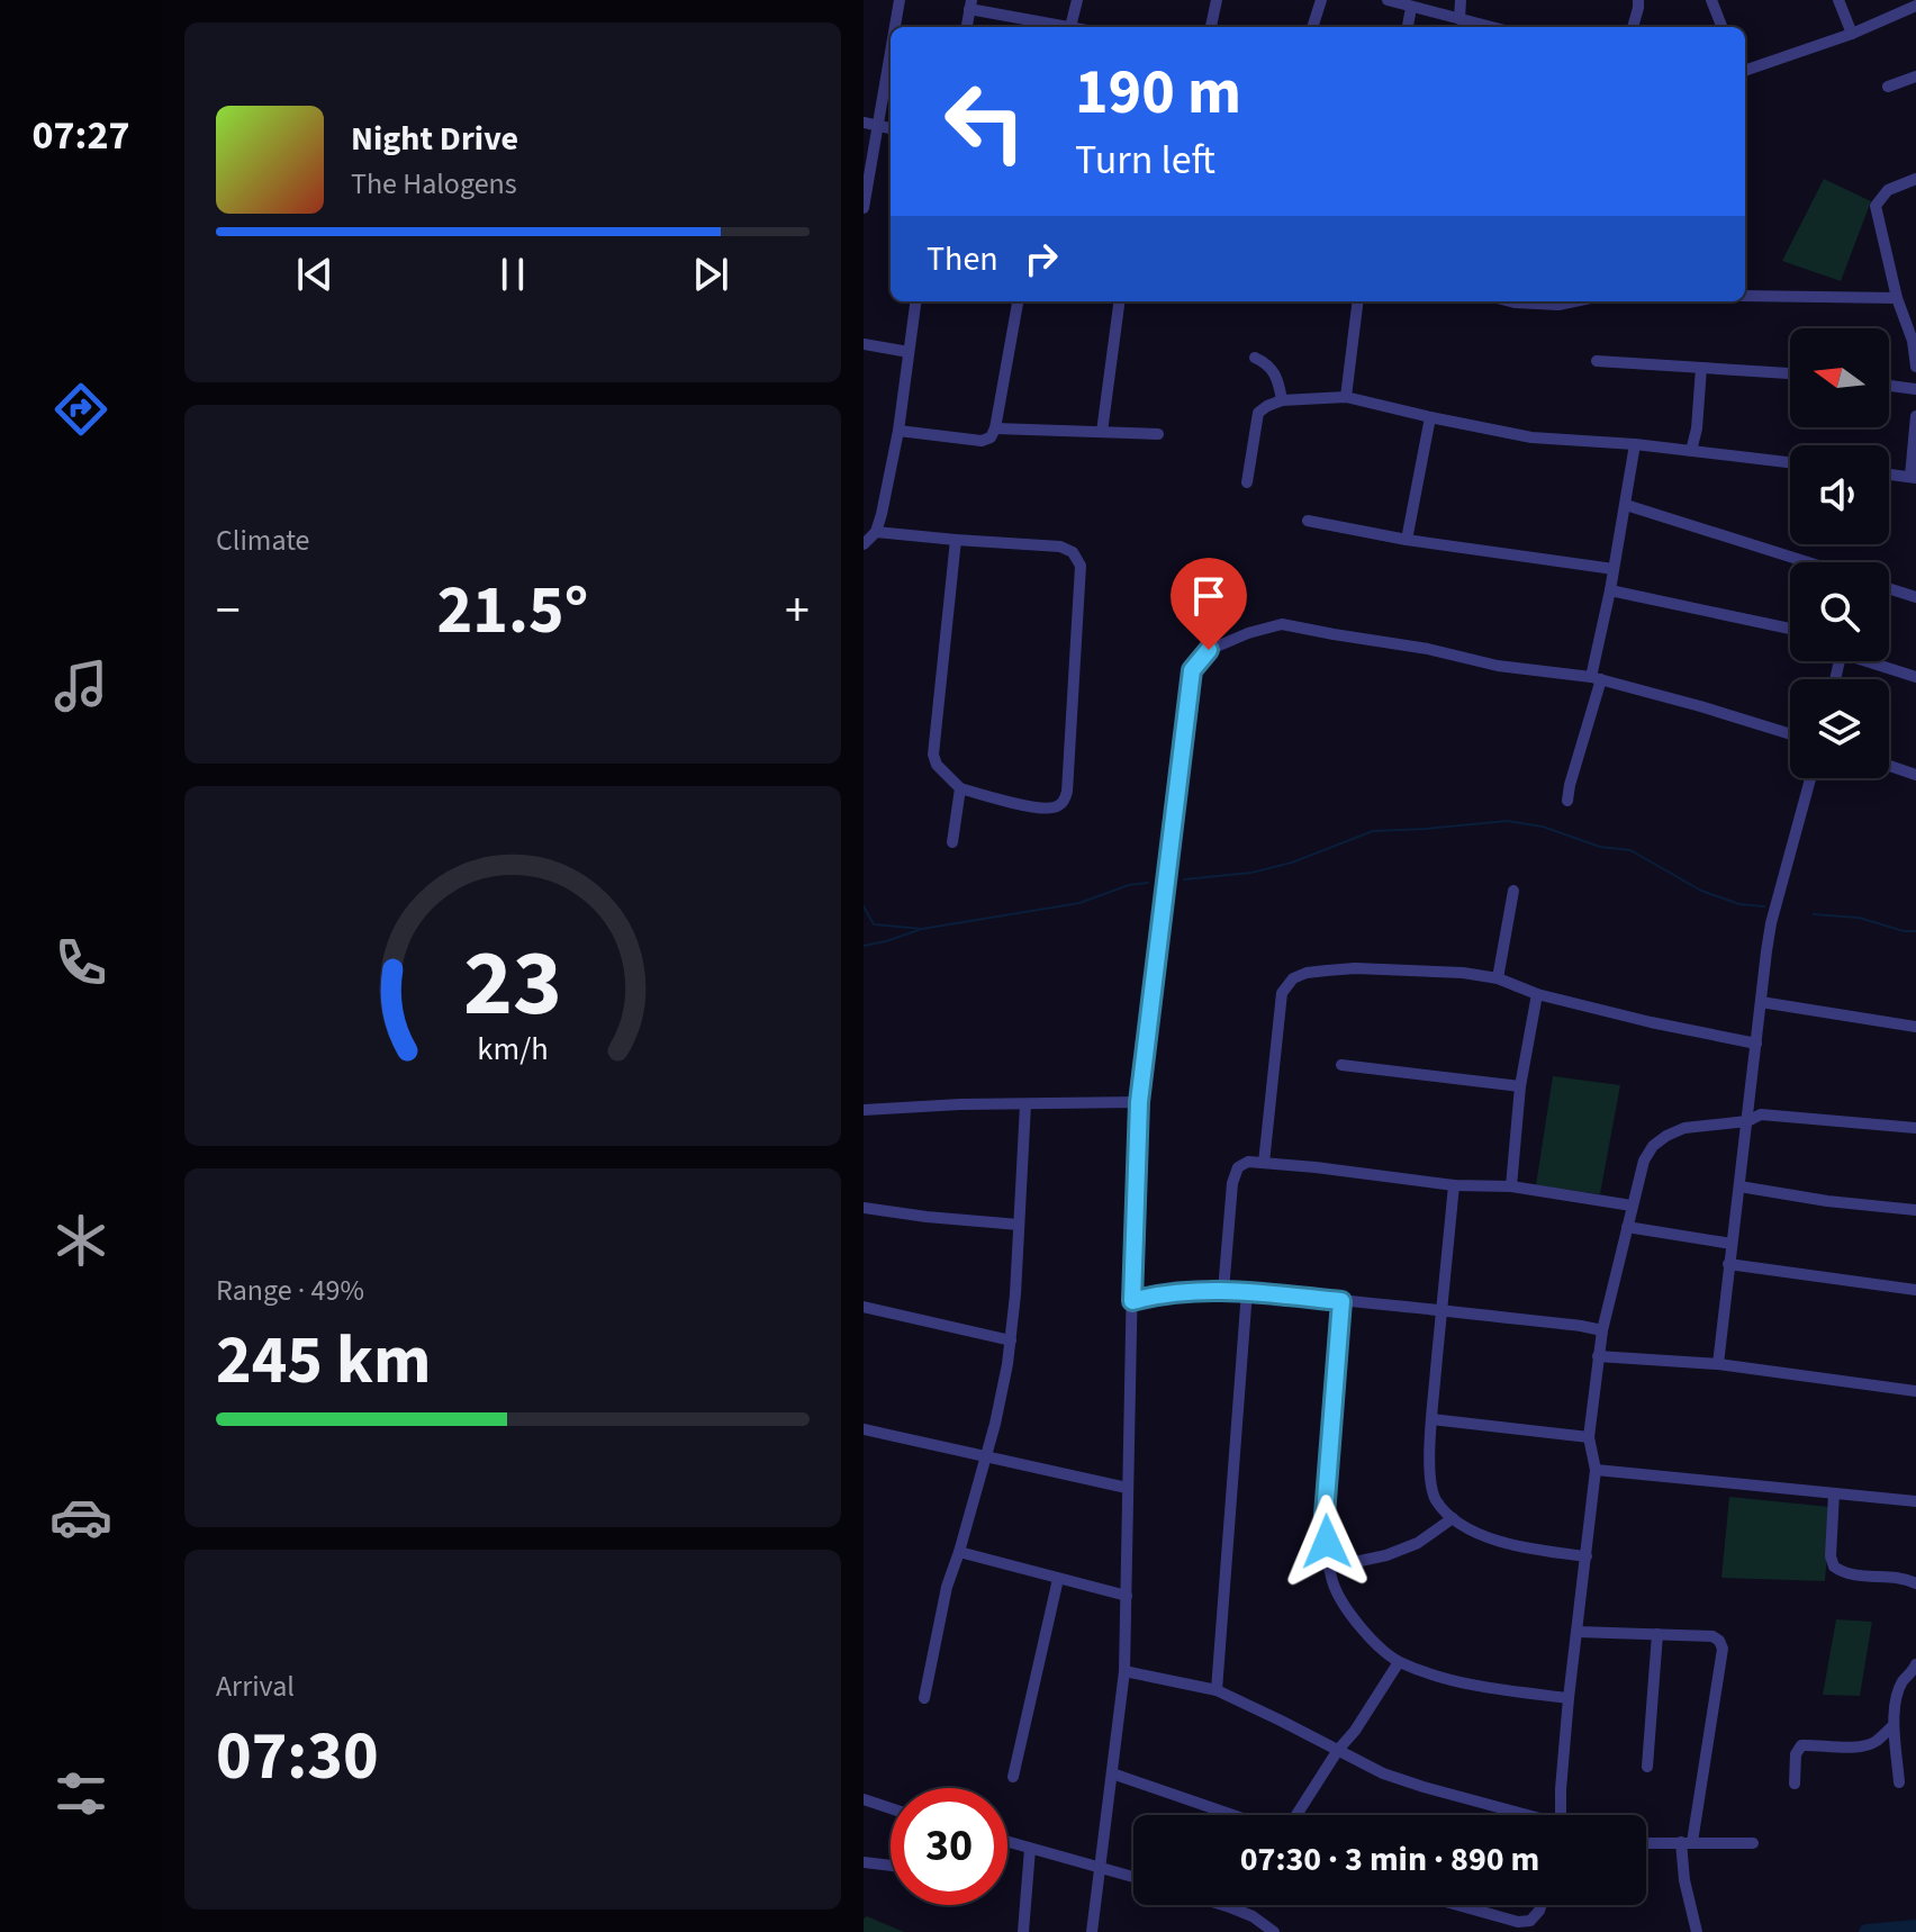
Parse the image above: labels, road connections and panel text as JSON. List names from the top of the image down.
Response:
{
  "north": "left",
  "page": {
    "tabs": "07:27",
    "turn": ["190 m", "Turn left"],
    "song": ["Night Drive", "The Halogens"],
    "then": "Then",
    "tile": [
      "Climate",
      ["Range · 49%", "245 km"],
      ["Arrival", "07:30"]
    ],
    "heat": ["−", "21.5°", "+"],
    "limit": "30",
    "trip": "07:30 · 3 min · 890 m",
    "gauge": ["23", "km/h"]
  }
}
